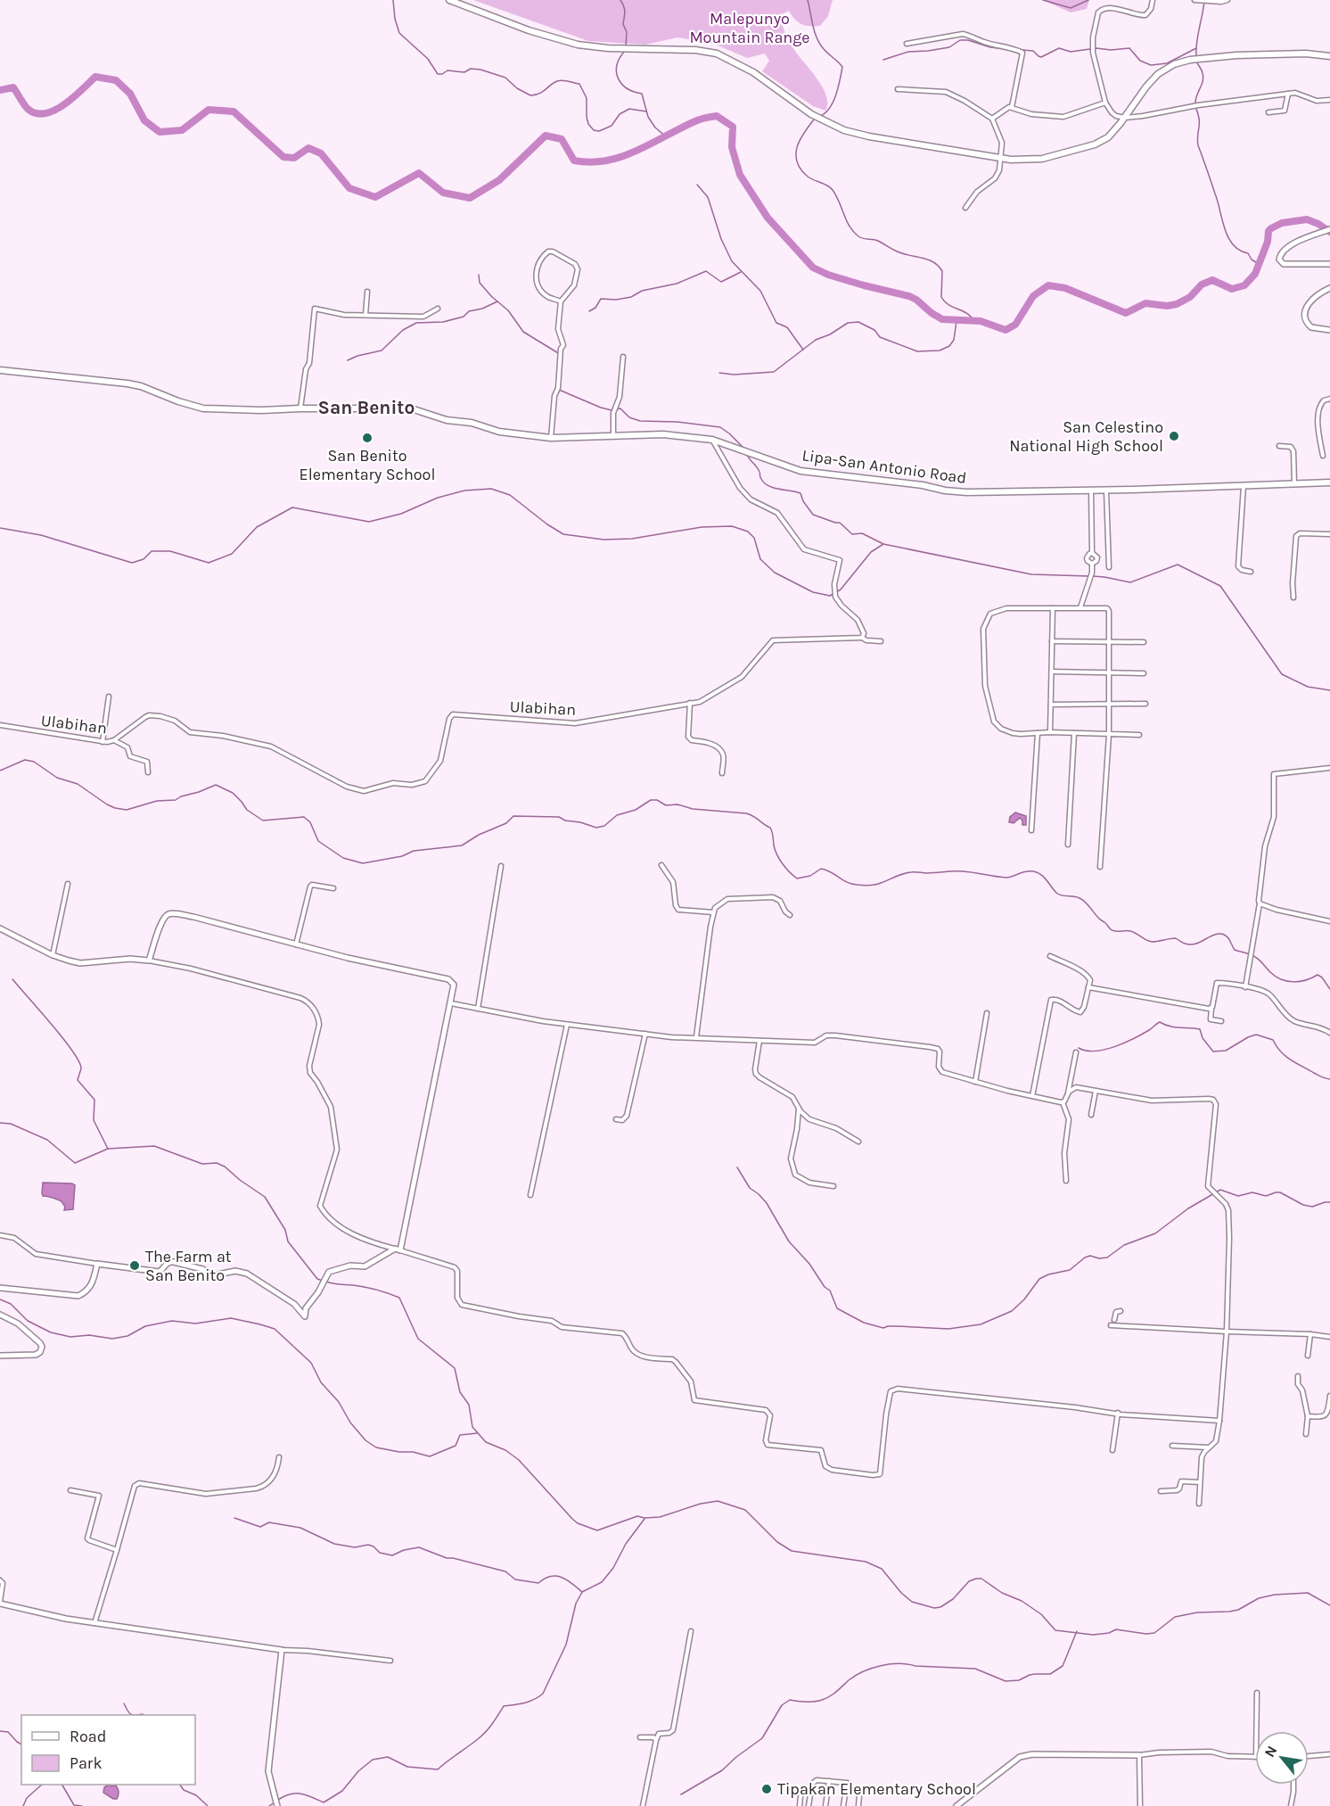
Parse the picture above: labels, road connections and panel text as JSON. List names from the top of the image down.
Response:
{
  "streets": {
    "main road": ["Lipa-San Antonio Road"],
    "street": ["Ulabihan"]
  },
  "districts": ["San Benito"],
  "parks": ["Malepunyo Mountain Range"],
  "places": [
    "San Celestino National High School",
    "San Benito Elementary School",
    "The Farm at San Benito",
    "Tipakan Elementary School"
  ],
  "legend": ["Road", "Park"],
  "north": "top left"
}
